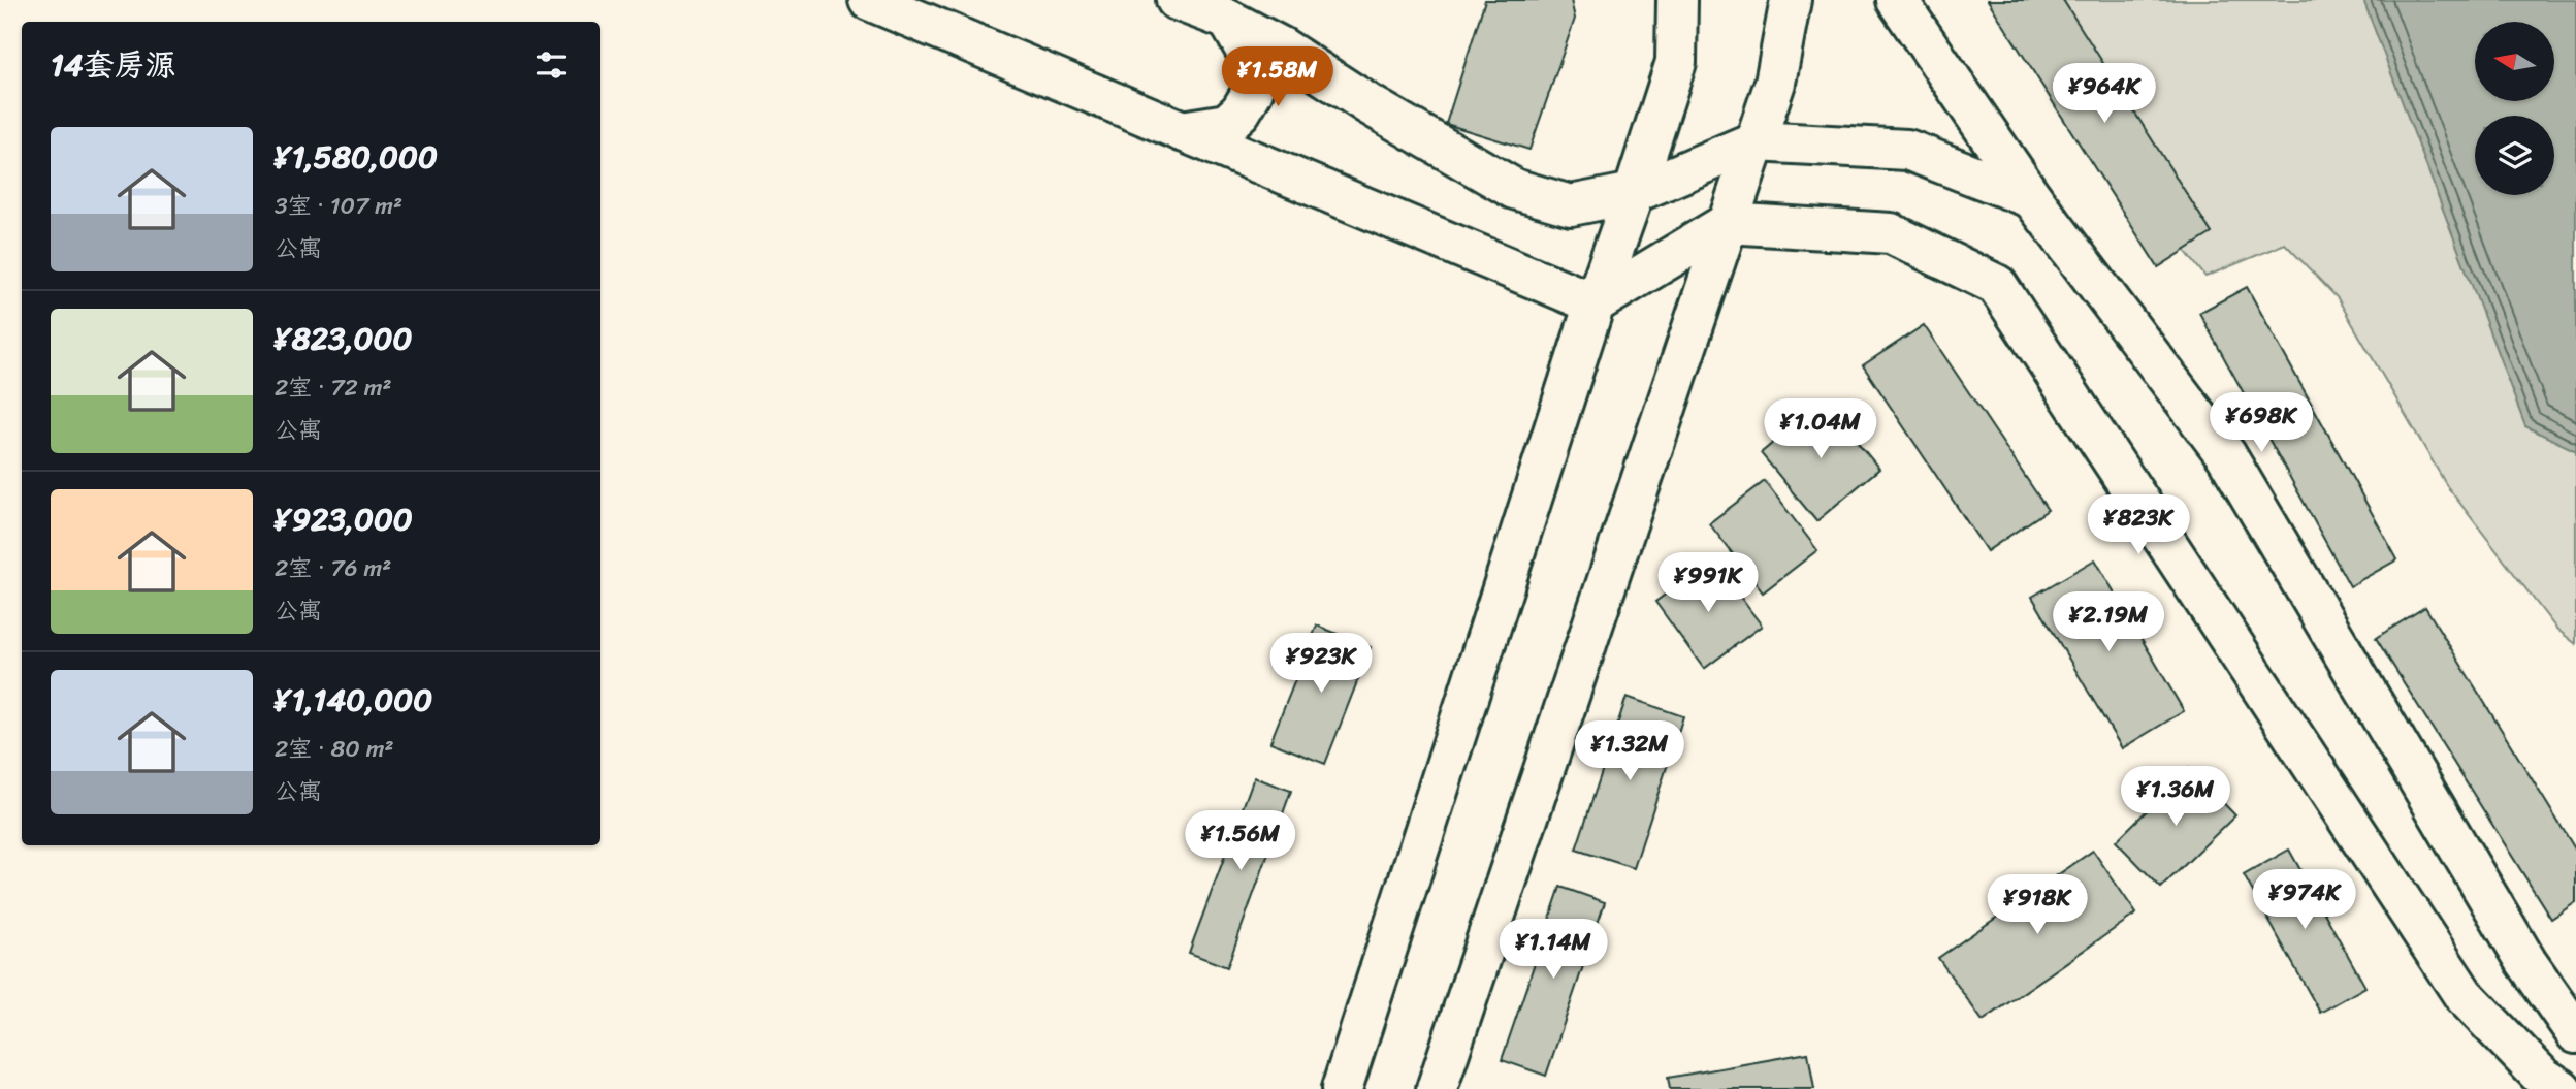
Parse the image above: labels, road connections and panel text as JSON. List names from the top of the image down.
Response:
{
  "north": "left",
  "page": {
    "heading": "14套房源",
    "price": [
      "¥1.58M",
      "¥964K",
      "¥698K",
      "¥1.04M",
      "¥823K",
      "¥991K",
      "¥2.19M",
      "¥923K",
      "¥1.32M",
      "¥1.36M",
      "¥1.56M",
      "¥974K",
      "¥918K",
      "¥1.14M"
    ],
    "list": [
      {
        "name": "¥1,580,000",
        "note": "3室 · 107 m² · 公寓"
      },
      {
        "name": "¥823,000",
        "note": "2室 · 72 m² · 公寓"
      },
      {
        "name": "¥923,000",
        "note": "2室 · 76 m² · 公寓"
      },
      {
        "name": "¥1,140,000",
        "note": "2室 · 80 m² · 公寓"
      }
    ]
  }
}
